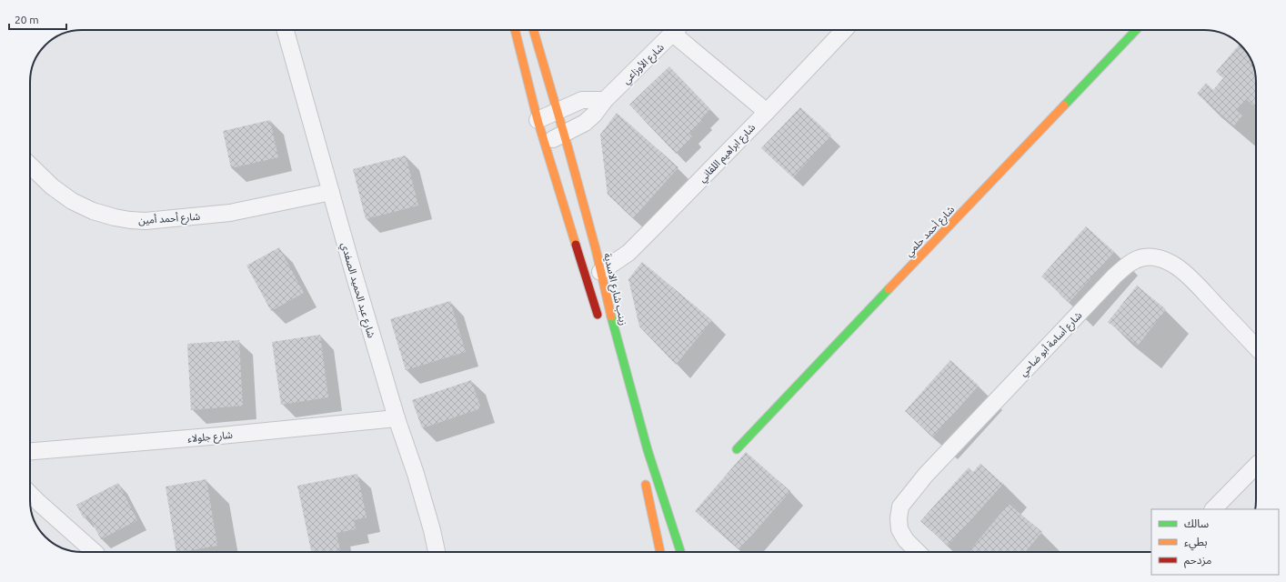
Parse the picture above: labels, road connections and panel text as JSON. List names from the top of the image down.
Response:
{
  "streets": {
    "street": [
      "شارع الأوزاعي",
      "شارع ابراهيم اللقاني",
      "شارع أحمد أمين",
      "شارع أحمد حلمي",
      "زينب شارع الاسدية",
      "شارع عبد الحميد الصفدي",
      "شارع أسامة أبو ضاحي",
      "شارع جلولاء"
    ]
  },
  "crossings": [
    ["شارع الأوزاعي", "زينب شارع الاسدية"],
    ["شارع ابراهيم اللقاني", "زينب شارع الاسدية"],
    ["شارع أحمد أمين", "شارع عبد الحميد الصفدي"],
    ["شارع عبد الحميد الصفدي", "شارع جلولاء"]
  ],
  "legend": ["سالك", "بطيء", "مزدحم"],
  "scale_bar": "20 m"
}
